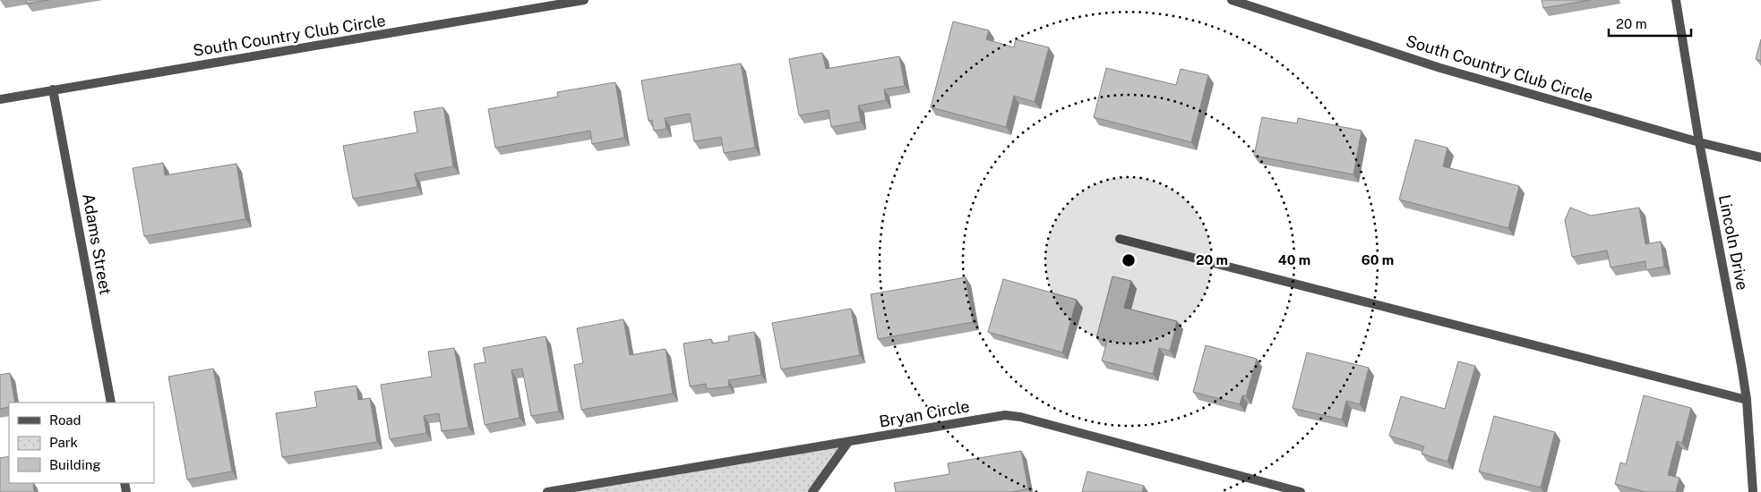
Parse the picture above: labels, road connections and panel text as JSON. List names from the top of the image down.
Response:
{
  "streets": {
    "street": [
      "South Country Club Circle",
      "Lincoln Drive",
      "Adams Street",
      "Bryan Circle"
    ]
  },
  "crossings": [
    ["South Country Club Circle", "Lincoln Drive"],
    ["South Country Club Circle", "Adams Street"]
  ],
  "legend": ["Road", "Park", "Building"],
  "scale_bar": "20 m",
  "rings": ["20 m", "40 m", "60 m"]
}
